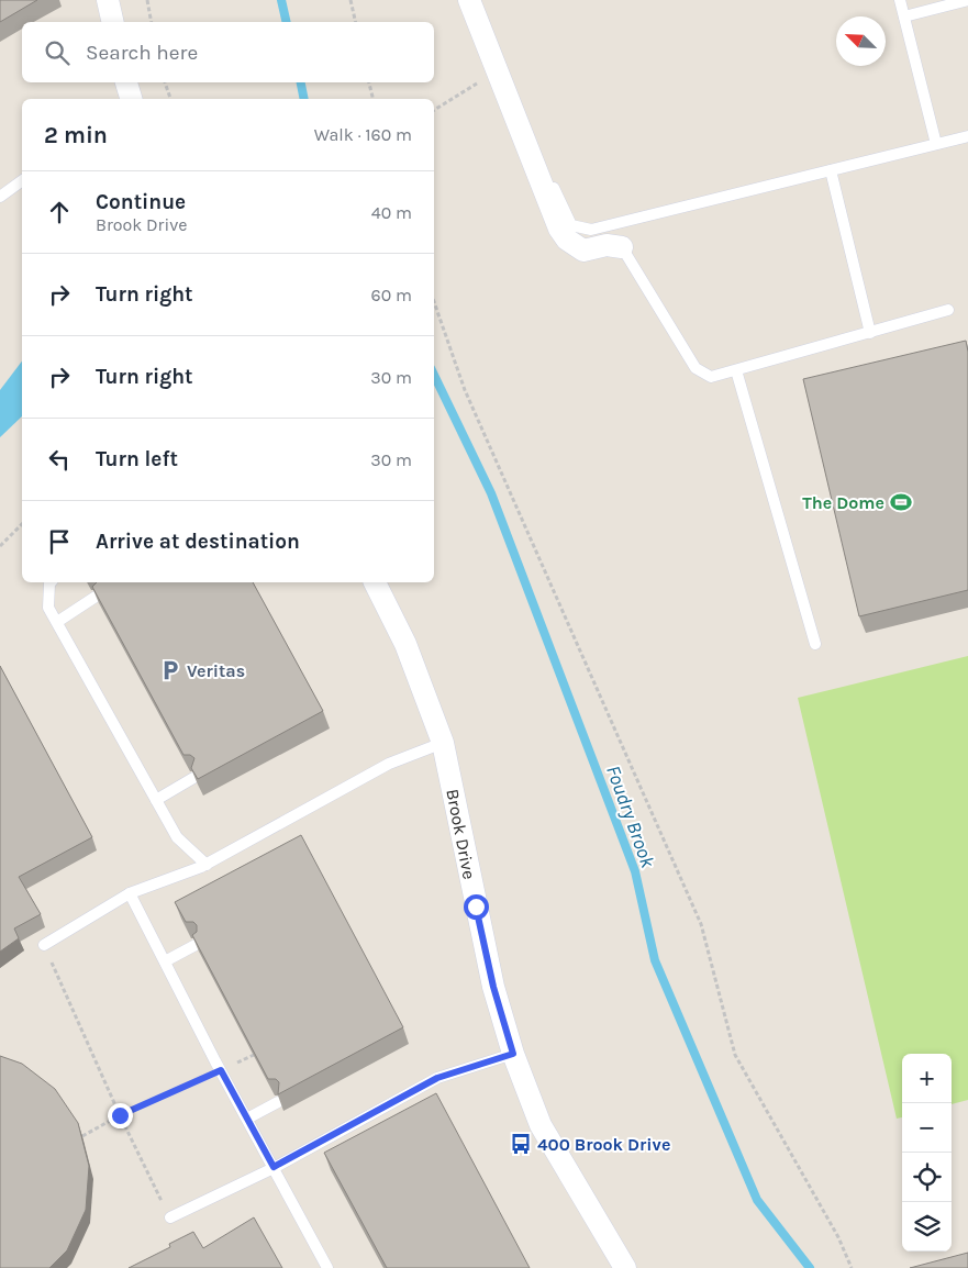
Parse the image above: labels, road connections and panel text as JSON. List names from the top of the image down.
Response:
{
  "streets": {
    "street": ["Brook Drive"]
  },
  "water": ["Foudry Brook"],
  "places": {
    "sports": ["The Dome"],
    "parking": ["Veritas"],
    "bus stop": ["400 Brook Drive"]
  },
  "north": "top left",
  "page": {
    "search": "Search here",
    "heading": ["2 min", "Walk · 160 m"],
    "list": [
      ["Continue", "Brook Drive", "40 m"],
      ["Turn right", "60 m"],
      ["Turn right", "30 m"],
      ["Turn left", "30 m"],
      "Arrive at destination"
    ],
    "map_buttons": ["+", "−"]
  }
}
